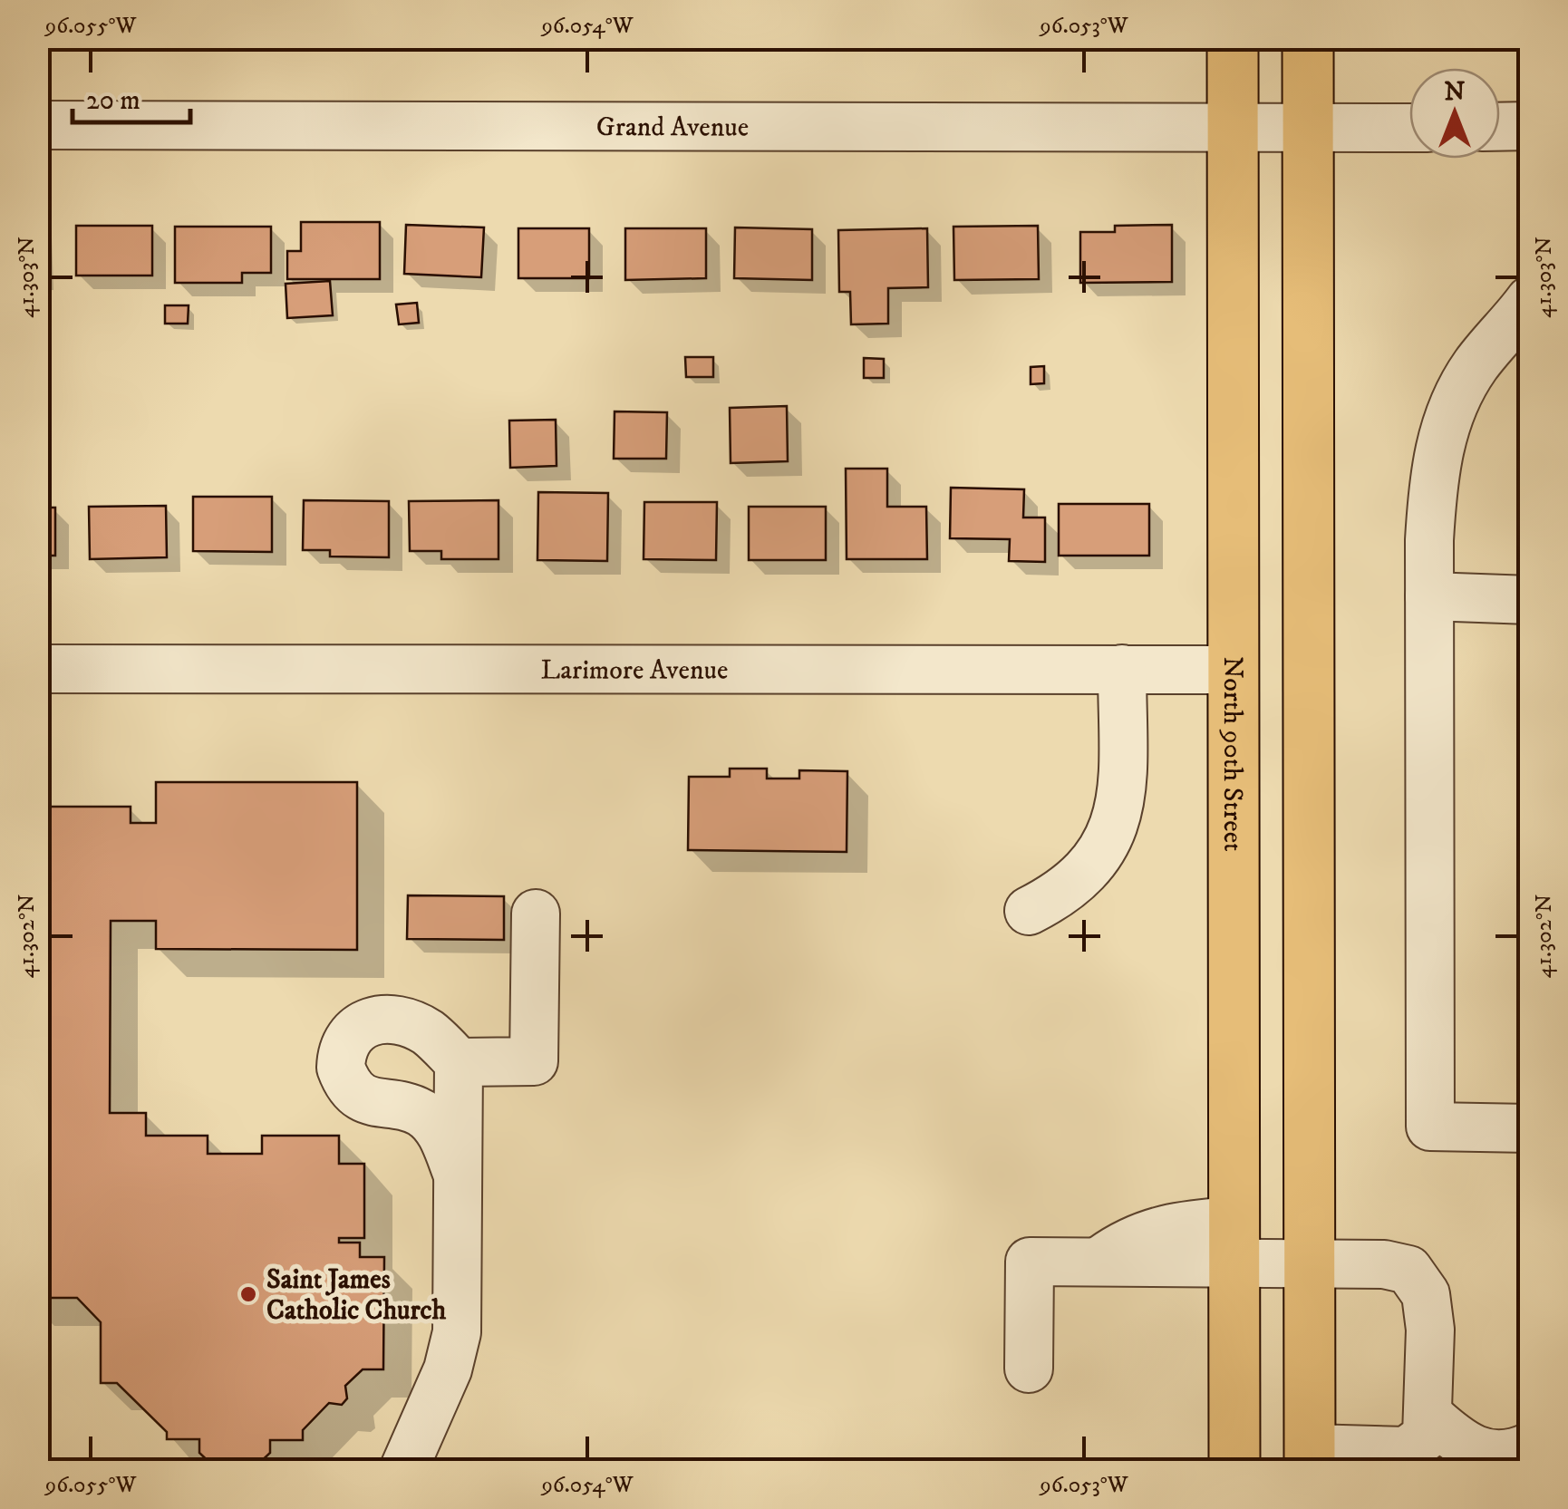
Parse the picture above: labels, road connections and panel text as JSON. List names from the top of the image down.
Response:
{
  "streets": {
    "main road": ["North 90th Street"],
    "street": ["Grand Avenue", "Larimore Avenue"]
  },
  "crossings": [
    ["Grand Avenue", "North 90th Street"],
    ["Larimore Avenue", "North 90th Street"]
  ],
  "places": ["Saint James Catholic Church"],
  "scale_bar": "20 m",
  "north": "top",
  "coordinates": [
    "96.055°W",
    "96.054°W",
    "96.053°W",
    "41.303°N",
    "41.302°N"
  ]
}
